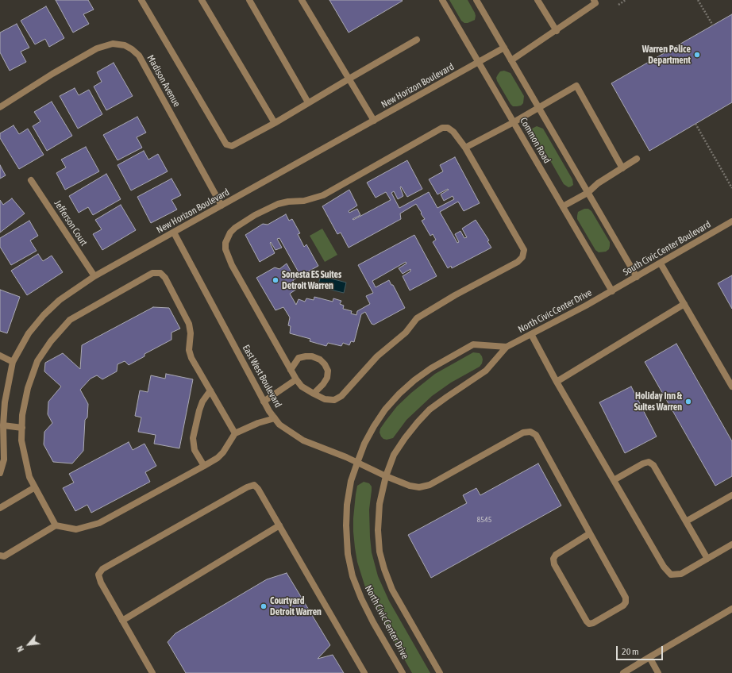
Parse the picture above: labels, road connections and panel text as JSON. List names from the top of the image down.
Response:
{
  "streets": {
    "street": [
      "Madison Avenue",
      "New Horizon Boulevard",
      "Common Road",
      "Jefferson Court",
      "South Civic Center Boulevard",
      "North Civic Center Drive",
      "East West Boulevard"
    ]
  },
  "crossings": [
    ["Madison Avenue", "New Horizon Boulevard"],
    ["New Horizon Boulevard", "Common Road"],
    ["New Horizon Boulevard", "Jefferson Court"],
    ["New Horizon Boulevard", "East West Boulevard"],
    ["Common Road", "South Civic Center Boulevard"],
    ["Common Road", "North Civic Center Drive"],
    ["South Civic Center Boulevard", "North Civic Center Drive"],
    ["North Civic Center Drive", "East West Boulevard"]
  ],
  "places": [
    "Warren Police Department",
    "Sonesta ES Suites Detroit Warren",
    "Holiday Inn & Suites Warren",
    "Courtyard Detroit Warren"
  ],
  "house_numbers": ["8545"],
  "scale_bar": "20 m",
  "north": "bottom left"
}
